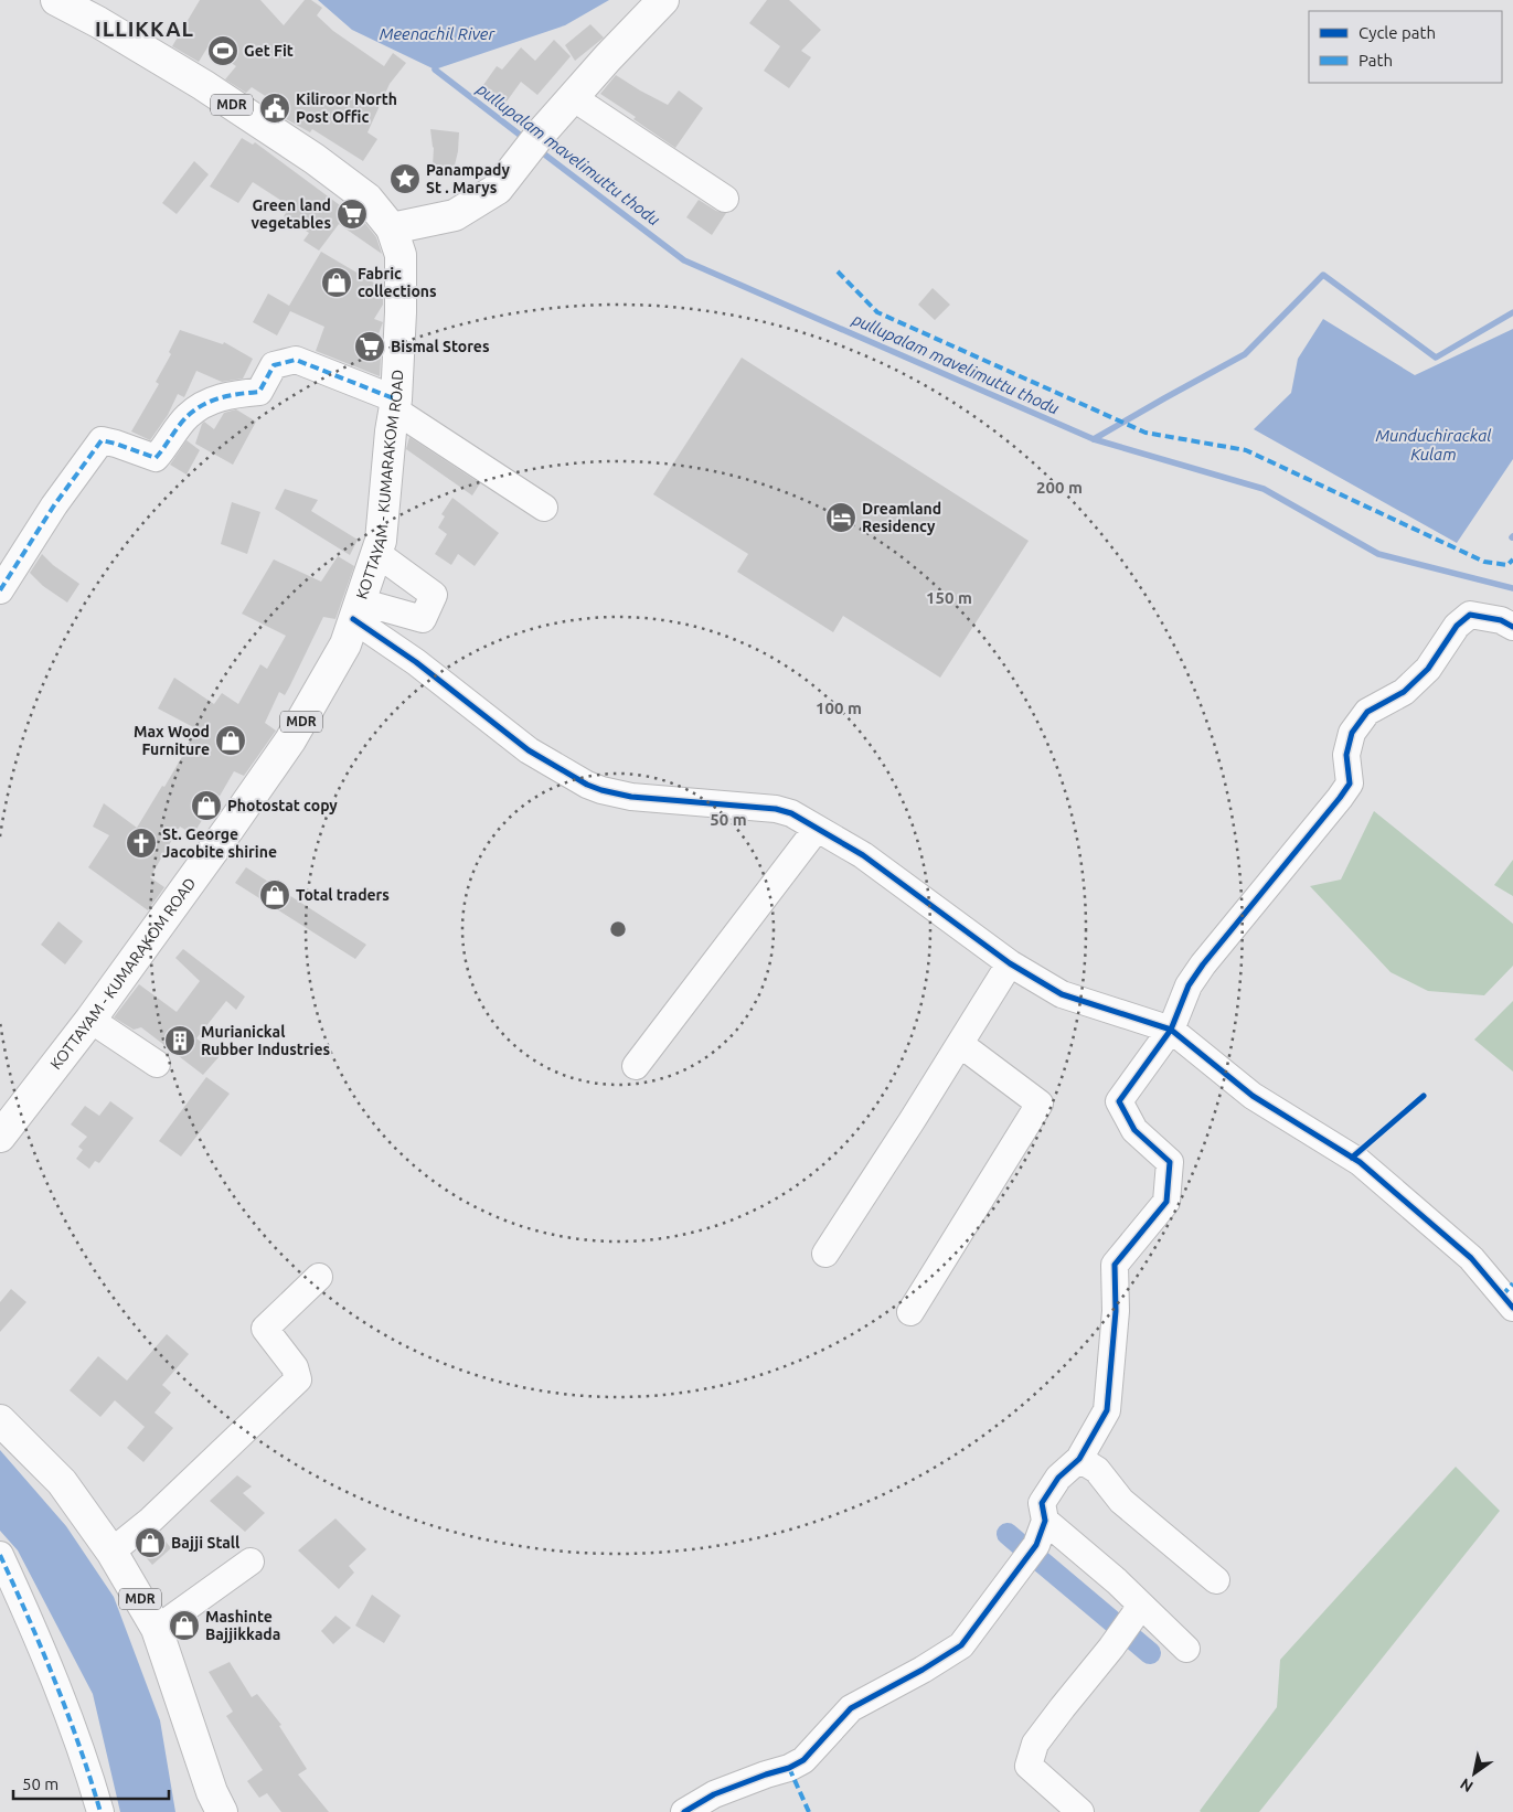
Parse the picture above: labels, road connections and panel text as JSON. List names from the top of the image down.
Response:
{
  "streets": {
    "main road": ["MDR", "KOTTAYAM - KUMARAKOM ROAD"]
  },
  "districts": ["ILLIKKAL"],
  "water": ["Meenachil River", "pullupalam mavelimuttu thodu", "Munduchirackal Kulam"],
  "places": {
    "sports": ["Get Fit"],
    "public building": ["Kiliroor North Post Offic"],
    "place": ["Panampady St . Marys"],
    "supermarket": ["Green land vegetables", "Bismal Stores"],
    "shop": [
      "Fabric collections",
      "Max Wood Furniture",
      "Photostat copy",
      "Total traders",
      "Bajji Stall",
      "Mashinte Bajjikkada"
    ],
    "hotel": ["Dreamland Residency"],
    "church": ["St. George Jacobite shirine"],
    "building": ["Murianickal Rubber Industries"]
  },
  "legend": ["Cycle path", "Path"],
  "scale_bar": "50 m",
  "north": "bottom left",
  "rings": [
    "200 m",
    "150 m",
    "100 m",
    "50 m"
  ]
}
